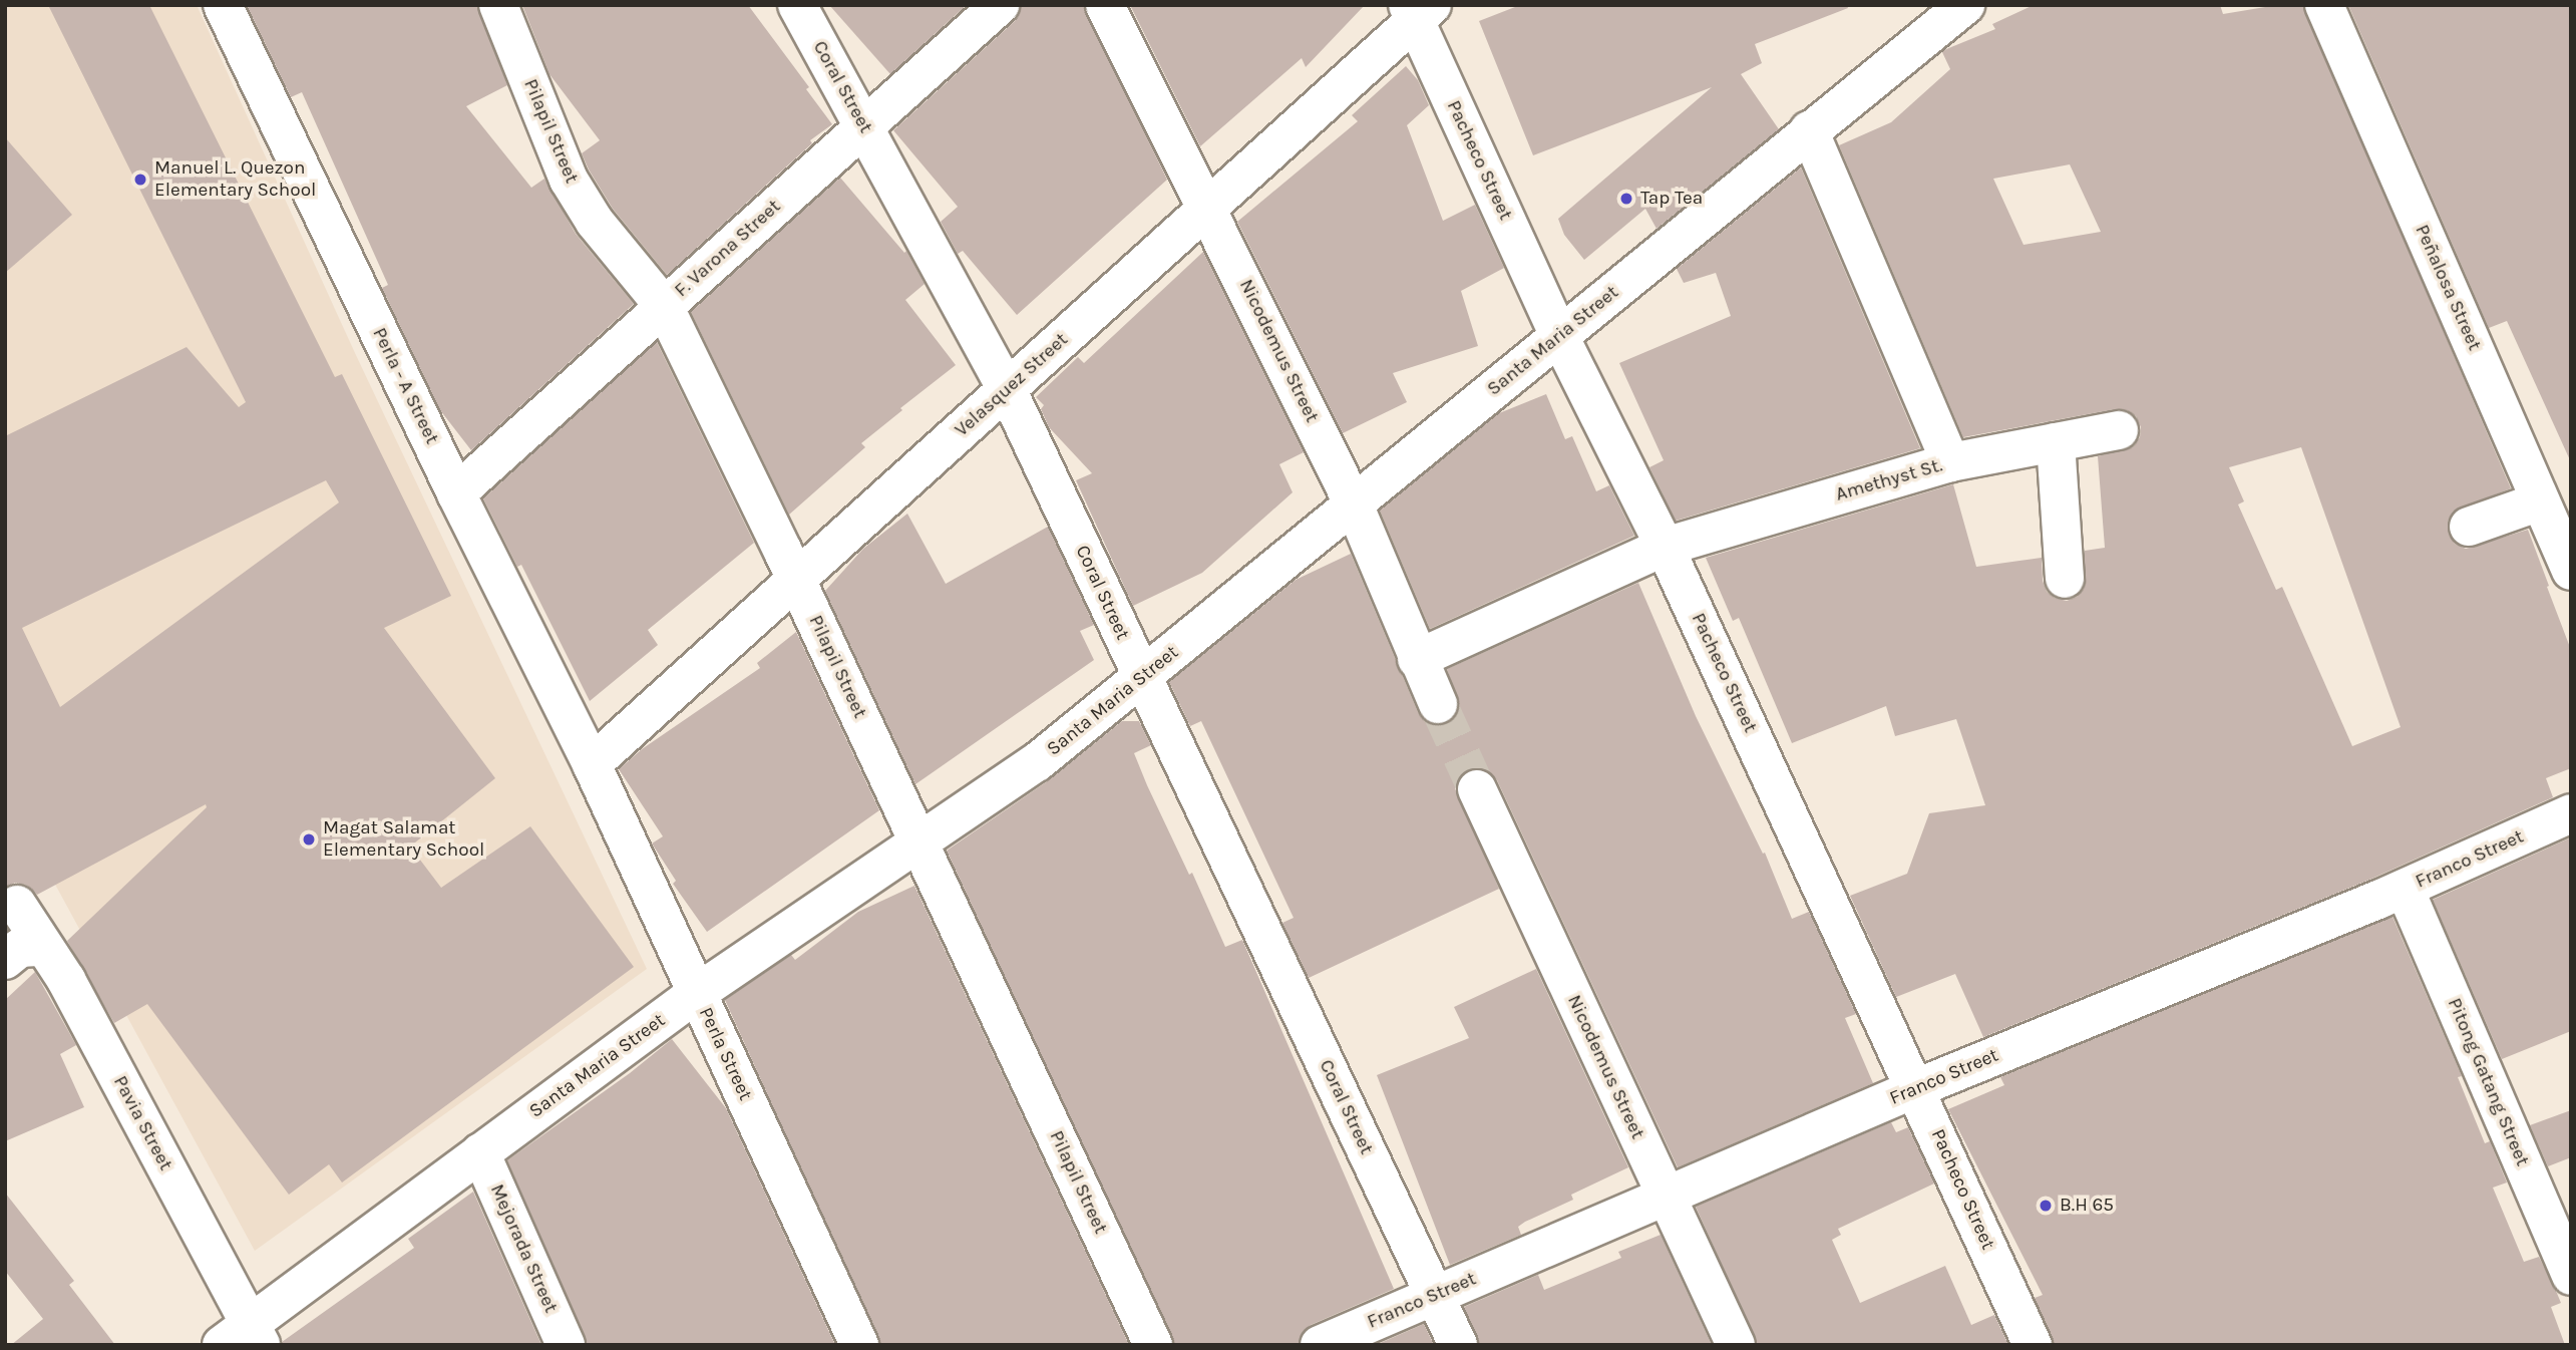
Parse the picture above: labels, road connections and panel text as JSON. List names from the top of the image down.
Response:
{
  "streets": {
    "street": [
      "Coral Street",
      "Pilapil Street",
      "Pacheco Street",
      "F. Varona Street",
      "Peñalosa Street",
      "Santa Maria Street",
      "Nicodemus Street",
      "Velasquez Street",
      "Perla - A Street",
      "Amethyst St.",
      "Franco Street",
      "Perla Street",
      "Pitong Gatang Street",
      "Pavia Street",
      "Mejorada Street"
    ]
  },
  "crossings": [
    ["Coral Street", "F. Varona Street"],
    ["Coral Street", "Santa Maria Street"],
    ["Coral Street", "Velasquez Street"],
    ["Coral Street", "Franco Street"],
    ["Pilapil Street", "F. Varona Street"],
    ["Pilapil Street", "Santa Maria Street"],
    ["Pilapil Street", "Velasquez Street"],
    ["Pacheco Street", "Santa Maria Street"],
    ["Pacheco Street", "Velasquez Street"],
    ["Pacheco Street", "Amethyst St."],
    ["Pacheco Street", "Franco Street"],
    ["F. Varona Street", "Perla - A Street"],
    ["Santa Maria Street", "Nicodemus Street"],
    ["Santa Maria Street", "Perla Street"],
    ["Santa Maria Street", "Pavia Street"],
    ["Santa Maria Street", "Mejorada Street"],
    ["Nicodemus Street", "Velasquez Street"],
    ["Nicodemus Street", "Amethyst St."],
    ["Nicodemus Street", "Franco Street"],
    ["Velasquez Street", "Perla - A Street"],
    ["Velasquez Street", "Perla Street"],
    ["Perla - A Street", "Perla Street"],
    ["Franco Street", "Pitong Gatang Street"]
  ],
  "places": [
    "Manuel L. Quezon Elementary School",
    "Tap Tea",
    "Magat Salamat Elementary School",
    "B.H 65"
  ]
}
